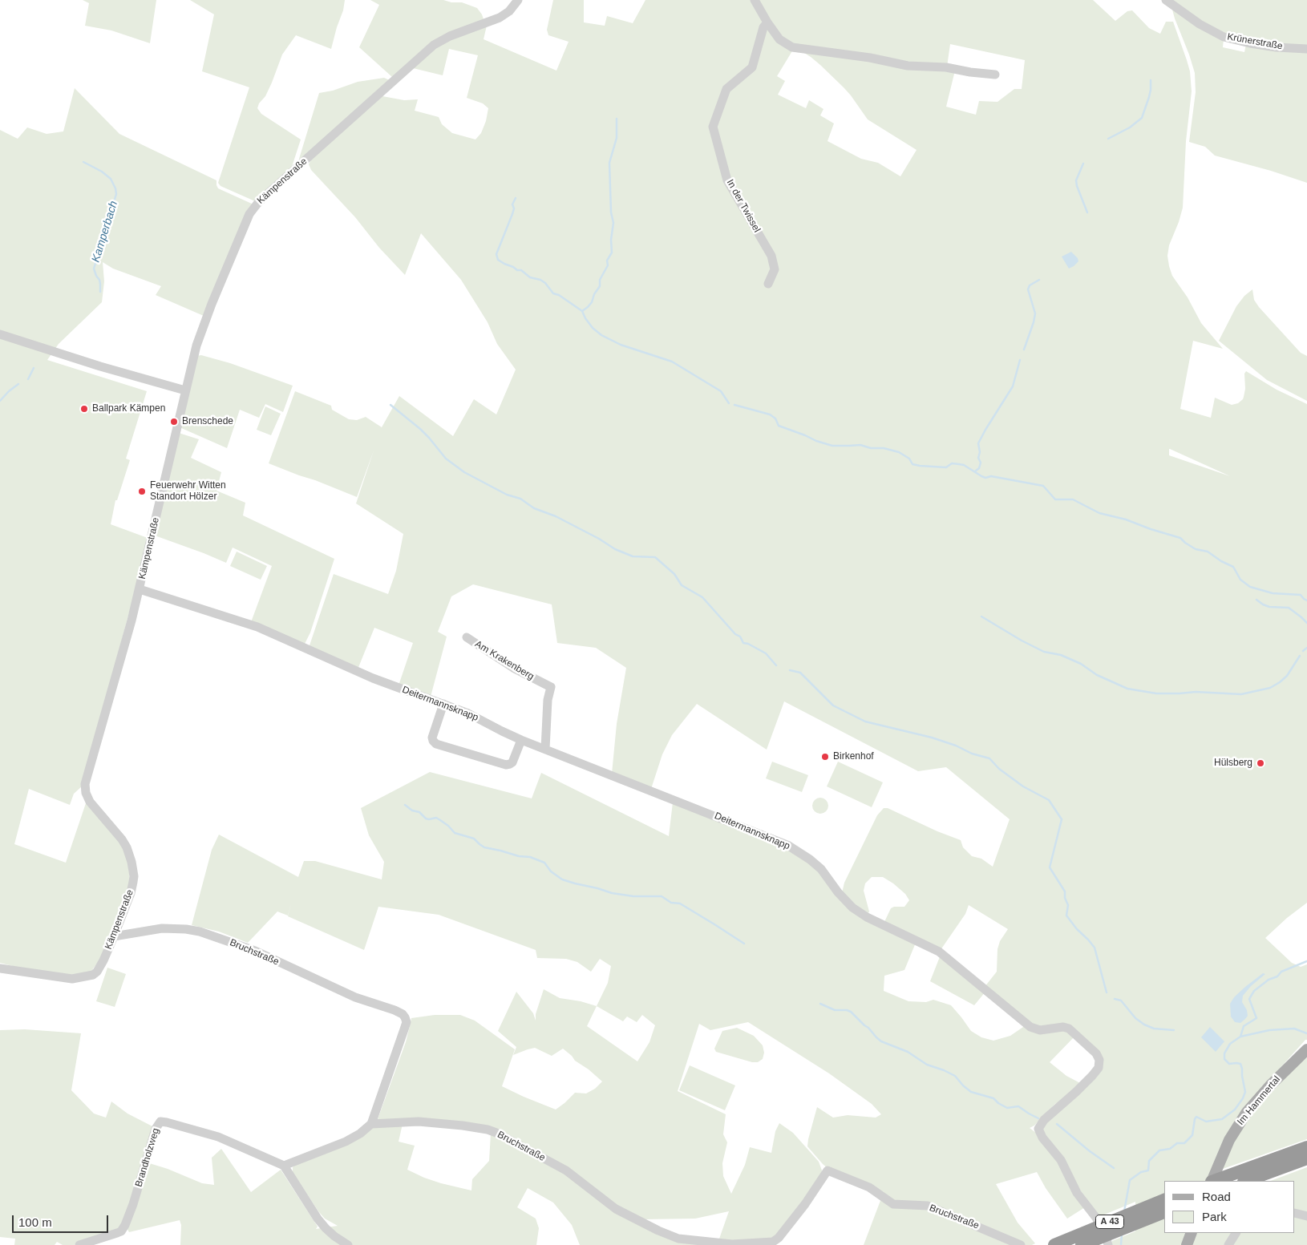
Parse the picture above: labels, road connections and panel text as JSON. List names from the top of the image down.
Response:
{
  "streets": {
    "highway": ["A 43"],
    "main road": ["Im Hammertal"],
    "street": [
      "Krünerstraße",
      "Kämpenstraße",
      "In der Twissel",
      "Am Krakenberg",
      "Deitermannsknapp",
      "Bruchstraße",
      "Brandholzweg"
    ]
  },
  "crossings": [
    ["Kämpenstraße", "Deitermannsknapp"],
    ["Kämpenstraße", "Bruchstraße"],
    ["Am Krakenberg", "Deitermannsknapp"]
  ],
  "water": ["Kamperbach"],
  "places": [
    "Ballpark Kämpen",
    "Brenschede",
    "Feuerwehr Witten Standort Hölzer",
    "Birkenhof",
    "Hülsberg"
  ],
  "legend": ["Road", "Park"],
  "scale_bar": "100 m"
}
